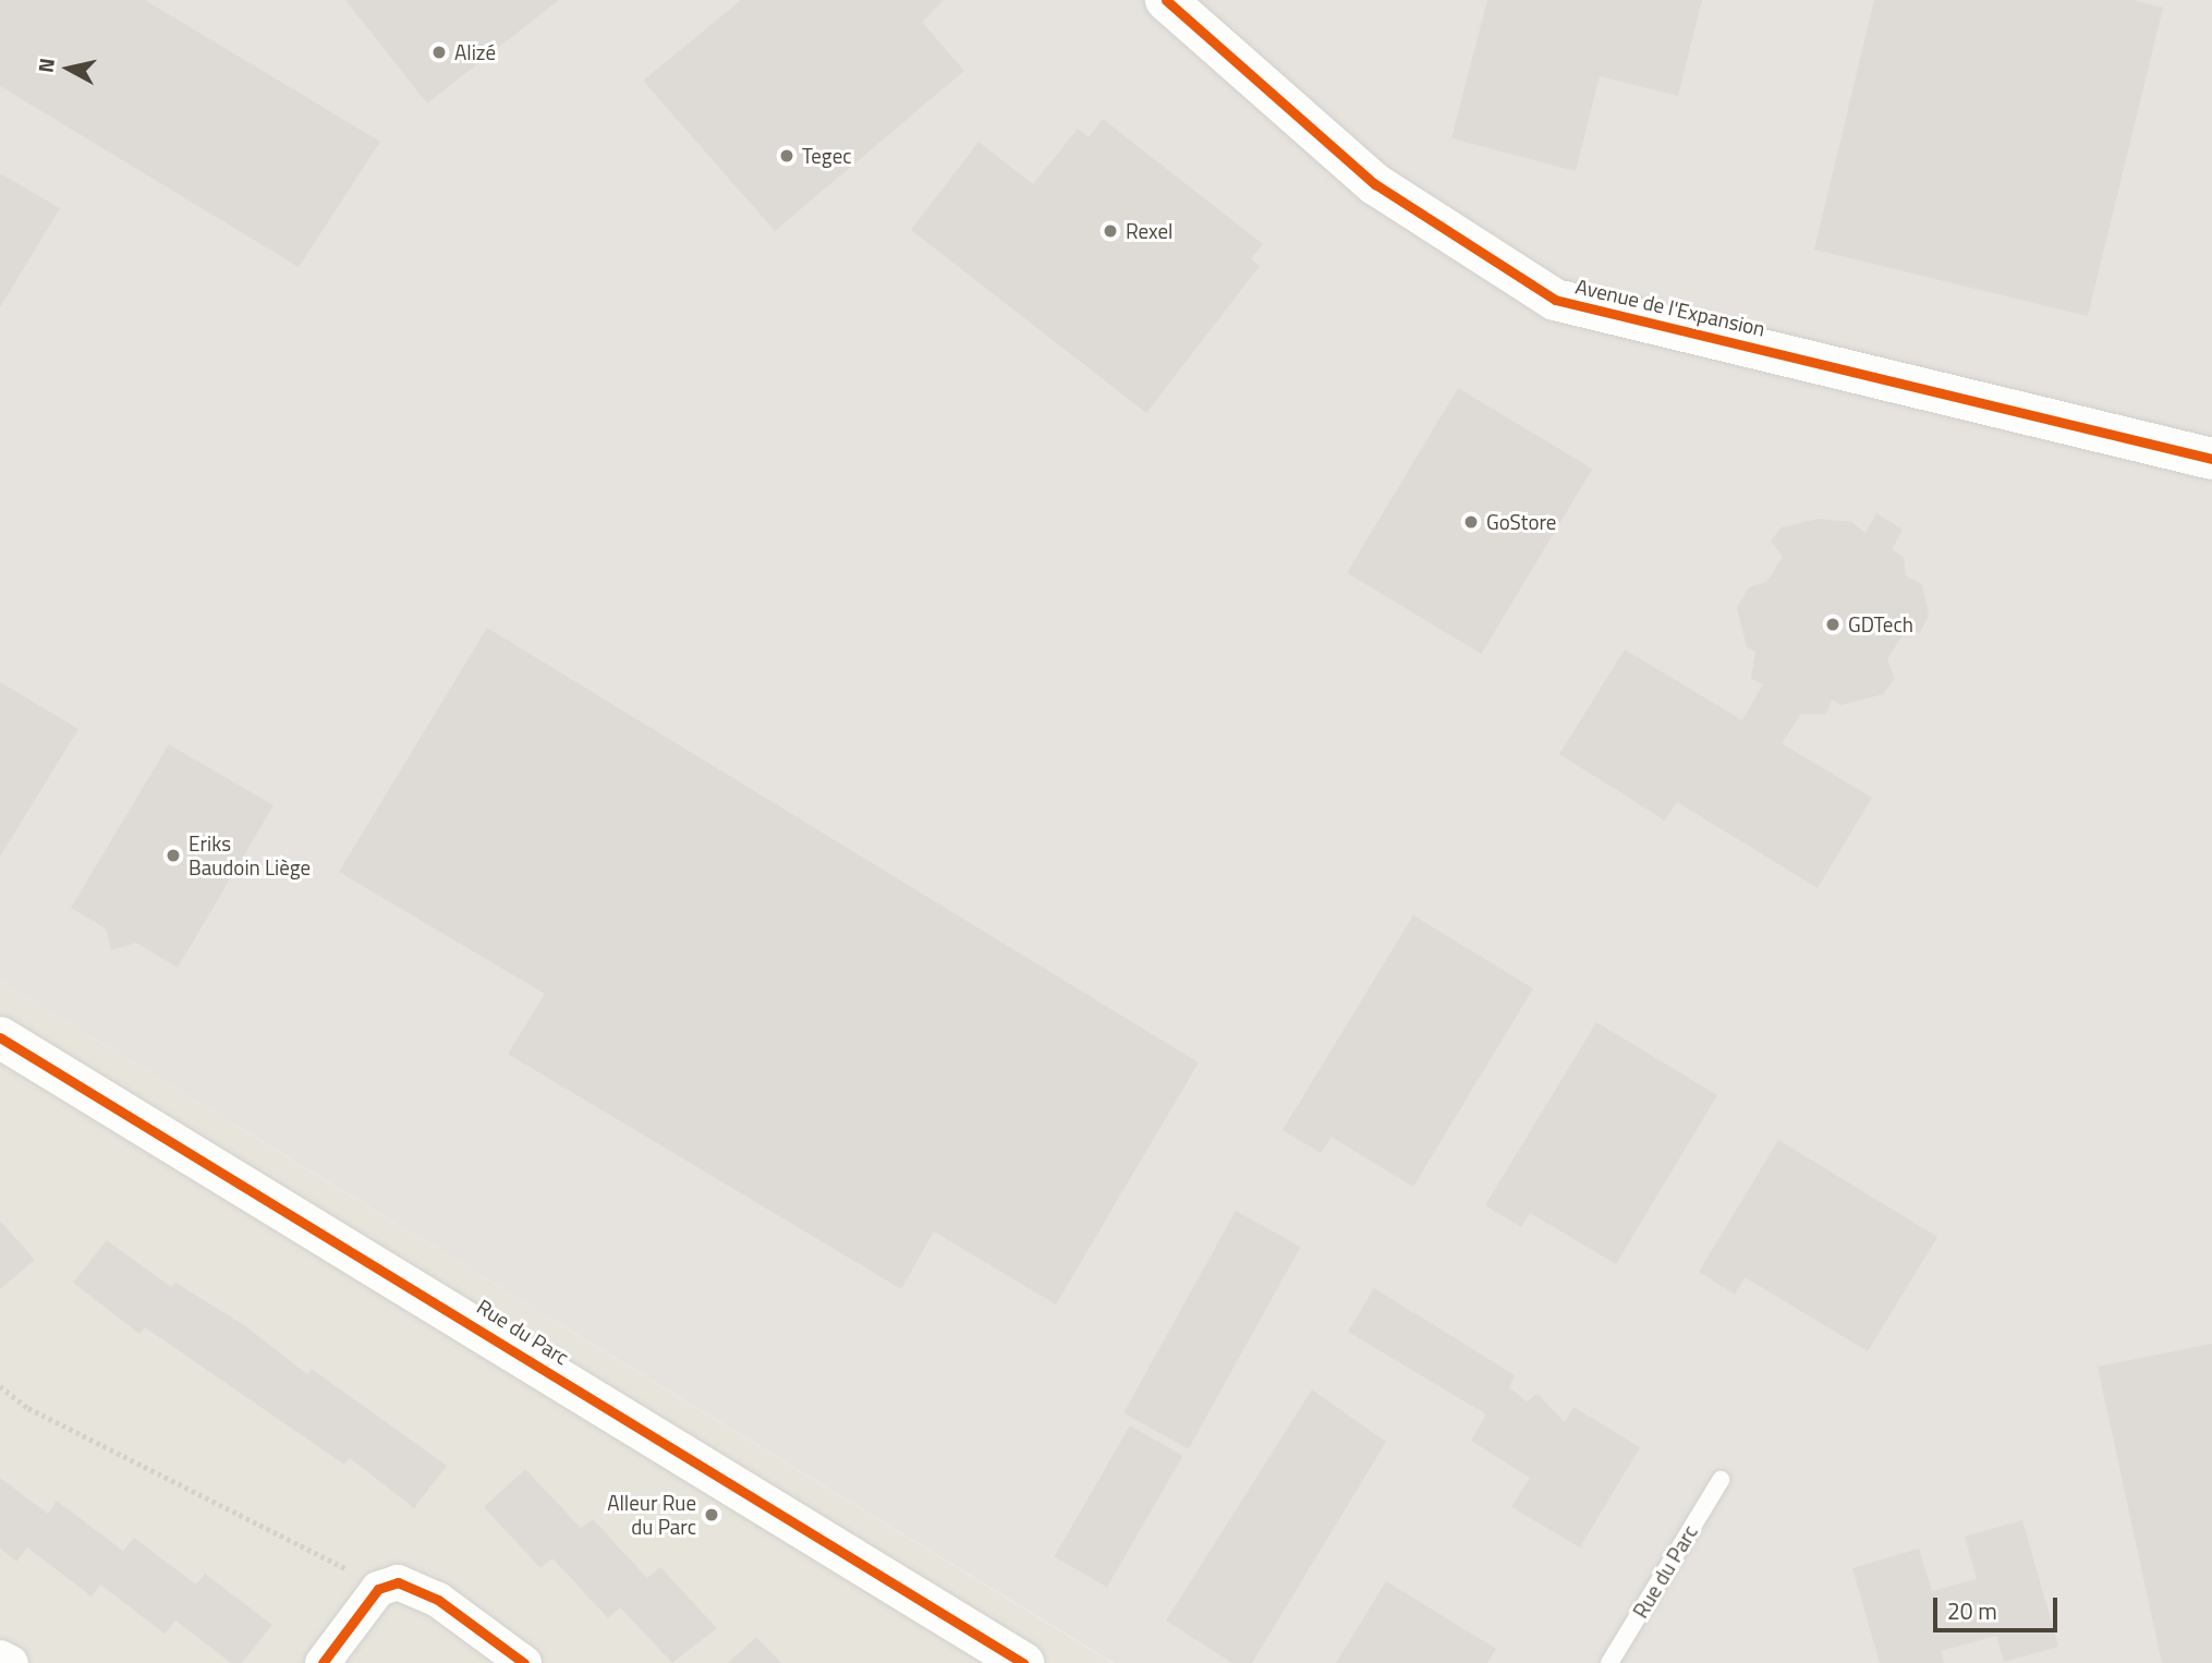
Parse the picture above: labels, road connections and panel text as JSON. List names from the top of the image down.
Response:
{
  "streets": {
    "street": ["Avenue de l'Expansion", "Rue du Parc"]
  },
  "places": [
    "Alizé",
    "Tegec",
    "Rexel",
    "GoStore",
    "GDTech",
    "Eriks Baudoin Liège",
    "Alleur Rue du Parc"
  ],
  "scale_bar": "20 m",
  "north": "left"
}
